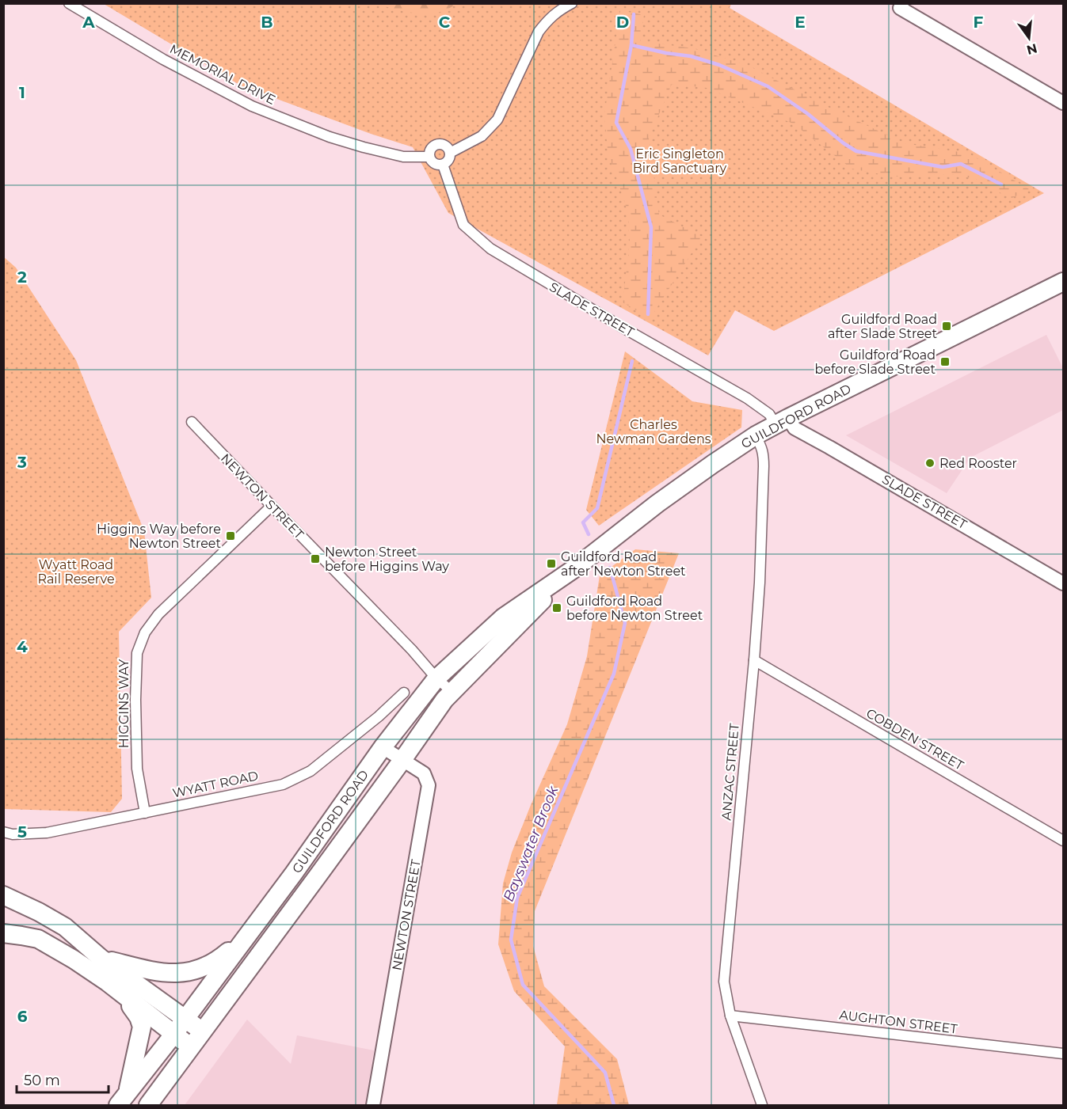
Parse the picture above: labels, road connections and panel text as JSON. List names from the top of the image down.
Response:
{
  "streets": {
    "highway": ["GUILDFORD ROAD"],
    "street": [
      "MEMORIAL DRIVE",
      "SLADE STREET",
      "NEWTON STREET",
      "HIGGINS WAY",
      "COBDEN STREET",
      "ANZAC STREET",
      "WYATT ROAD",
      "AUGHTON STREET"
    ]
  },
  "crossings": [
    ["MEMORIAL DRIVE", "SLADE STREET"],
    ["SLADE STREET", "GUILDFORD ROAD"],
    ["GUILDFORD ROAD", "NEWTON STREET"],
    ["GUILDFORD ROAD", "ANZAC STREET"],
    ["NEWTON STREET", "HIGGINS WAY"],
    ["HIGGINS WAY", "WYATT ROAD"],
    ["COBDEN STREET", "ANZAC STREET"],
    ["ANZAC STREET", "AUGHTON STREET"]
  ],
  "water": ["Bayswater Brook"],
  "parks": ["Eric Singleton Bird Sanctuary", "Charles Newman Gardens", "Wyatt Road Rail Reserve"],
  "places": {
    "transit": [
      "Guildford Road after Slade Street",
      "Guildford Road before Slade Street",
      "Higgins Way before Newton Street",
      "Newton Street before Higgins Way",
      "Guildford Road after Newton Street",
      "Guildford Road before Newton Street"
    ],
    "other": ["Red Rooster"]
  },
  "scale_bar": "50 m",
  "north": "bottom",
  "grid": {
    "columns": [
      "A",
      "B",
      "C",
      "D",
      "E",
      "F"
    ],
    "rows": [
      "1",
      "2",
      "3",
      "4",
      "5",
      "6"
    ]
  }
}
